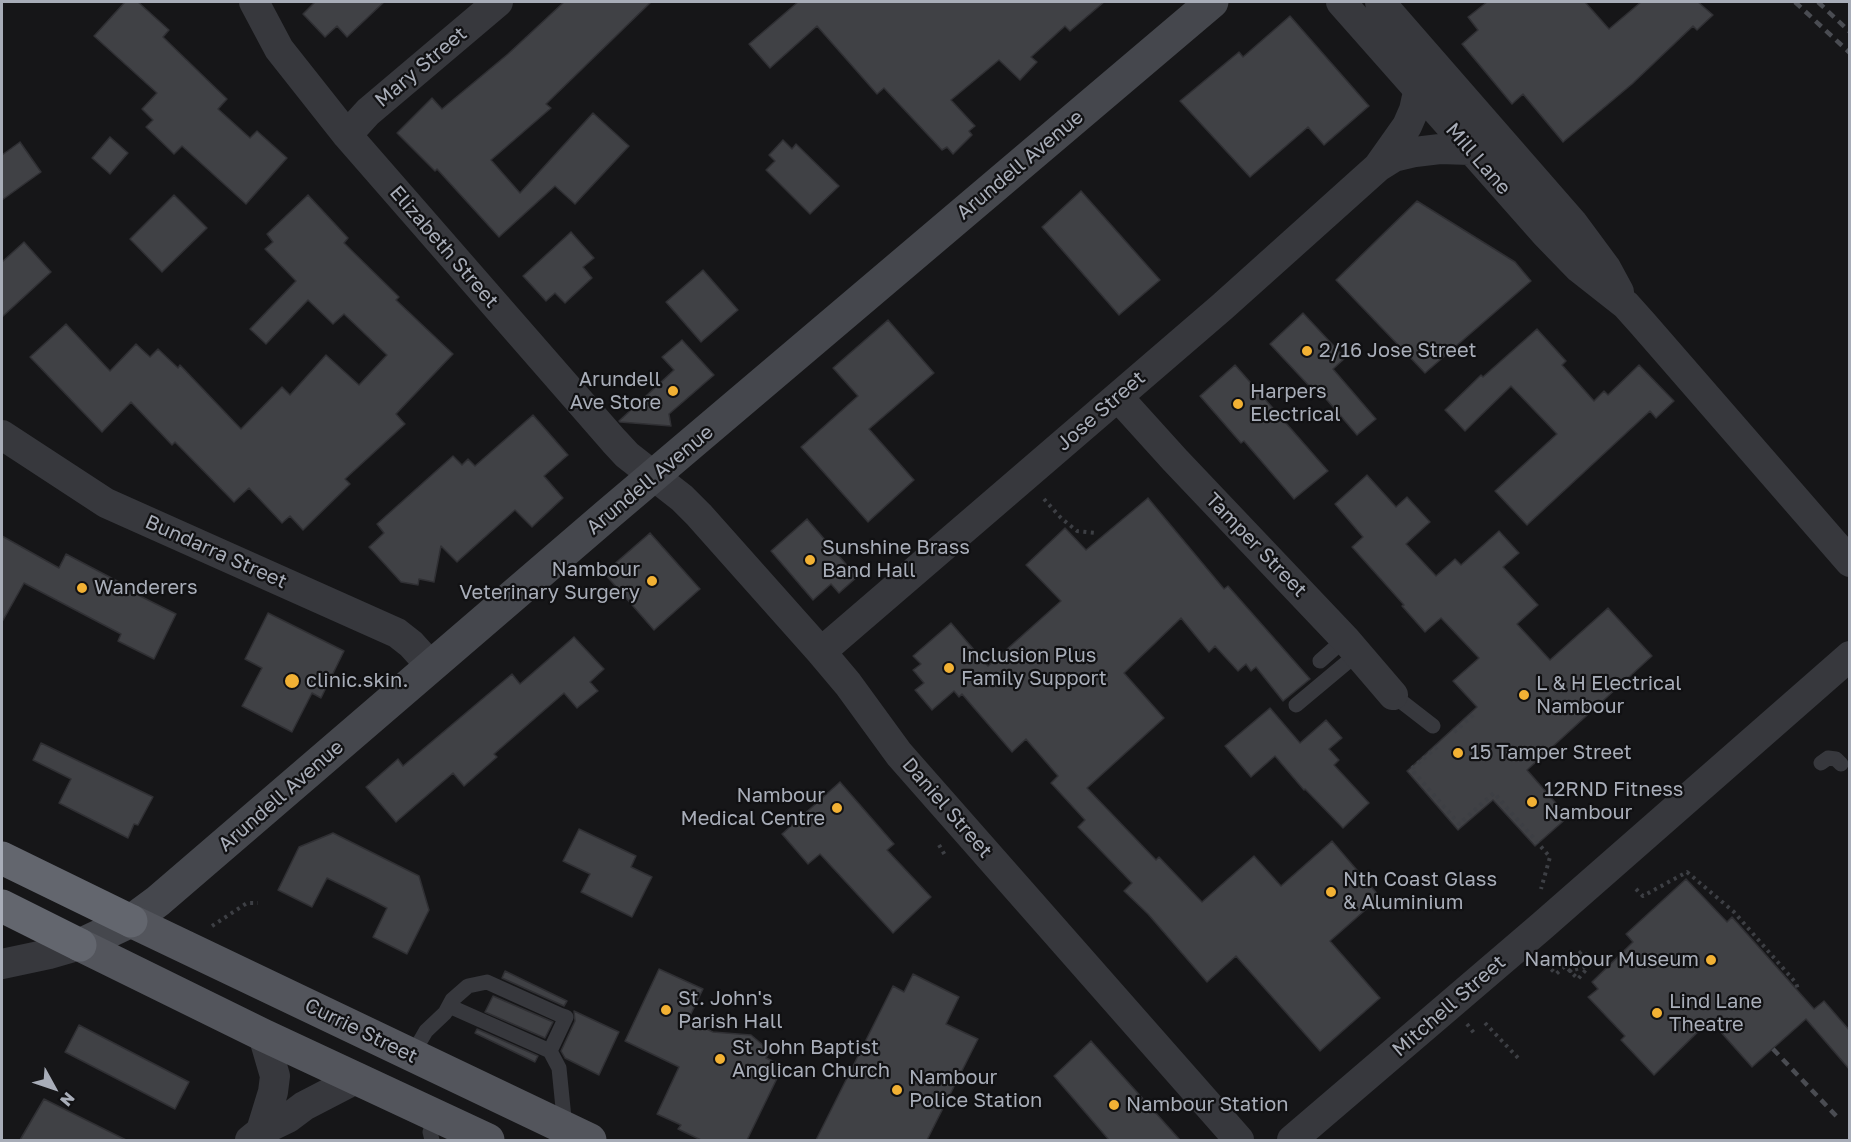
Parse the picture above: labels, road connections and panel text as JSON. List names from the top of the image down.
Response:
{
  "streets": {
    "main road": ["Arundell Avenue", "Currie Street"],
    "street": [
      "Mary Street",
      "Mill Lane",
      "Elizabeth Street",
      "Jose Street",
      "Tamper Street",
      "Bundarra Street",
      "Daniel Street",
      "Mitchell Street"
    ]
  },
  "crossings": [
    ["Mary Street", "Elizabeth Street"],
    ["Mill Lane", "Jose Street"],
    ["Arundell Avenue", "Elizabeth Street"],
    ["Arundell Avenue", "Bundarra Street"],
    ["Arundell Avenue", "Daniel Street"],
    ["Arundell Avenue", "Currie Street"],
    ["Elizabeth Street", "Daniel Street"],
    ["Jose Street", "Tamper Street"],
    ["Jose Street", "Daniel Street"]
  ],
  "places": [
    "2/16 Jose Street",
    "Arundell Ave Store",
    "Harpers Electrical",
    "Sunshine Brass Band Hall",
    "Nambour Veterinary Surgery",
    "Wanderers",
    "Inclusion Plus Family Support",
    "clinic.skin.",
    "L & H Electrical Nambour",
    "15 Tamper Street",
    "12RND Fitness Nambour",
    "Nambour Medical Centre",
    "Nth Coast Glass & Aluminium",
    "Nambour Museum",
    "St. John's Parish Hall",
    "Lind Lane Theatre",
    "St John Baptist Anglican Church",
    "Nambour Police Station",
    "Nambour Station"
  ],
  "north": "bottom right"
}
